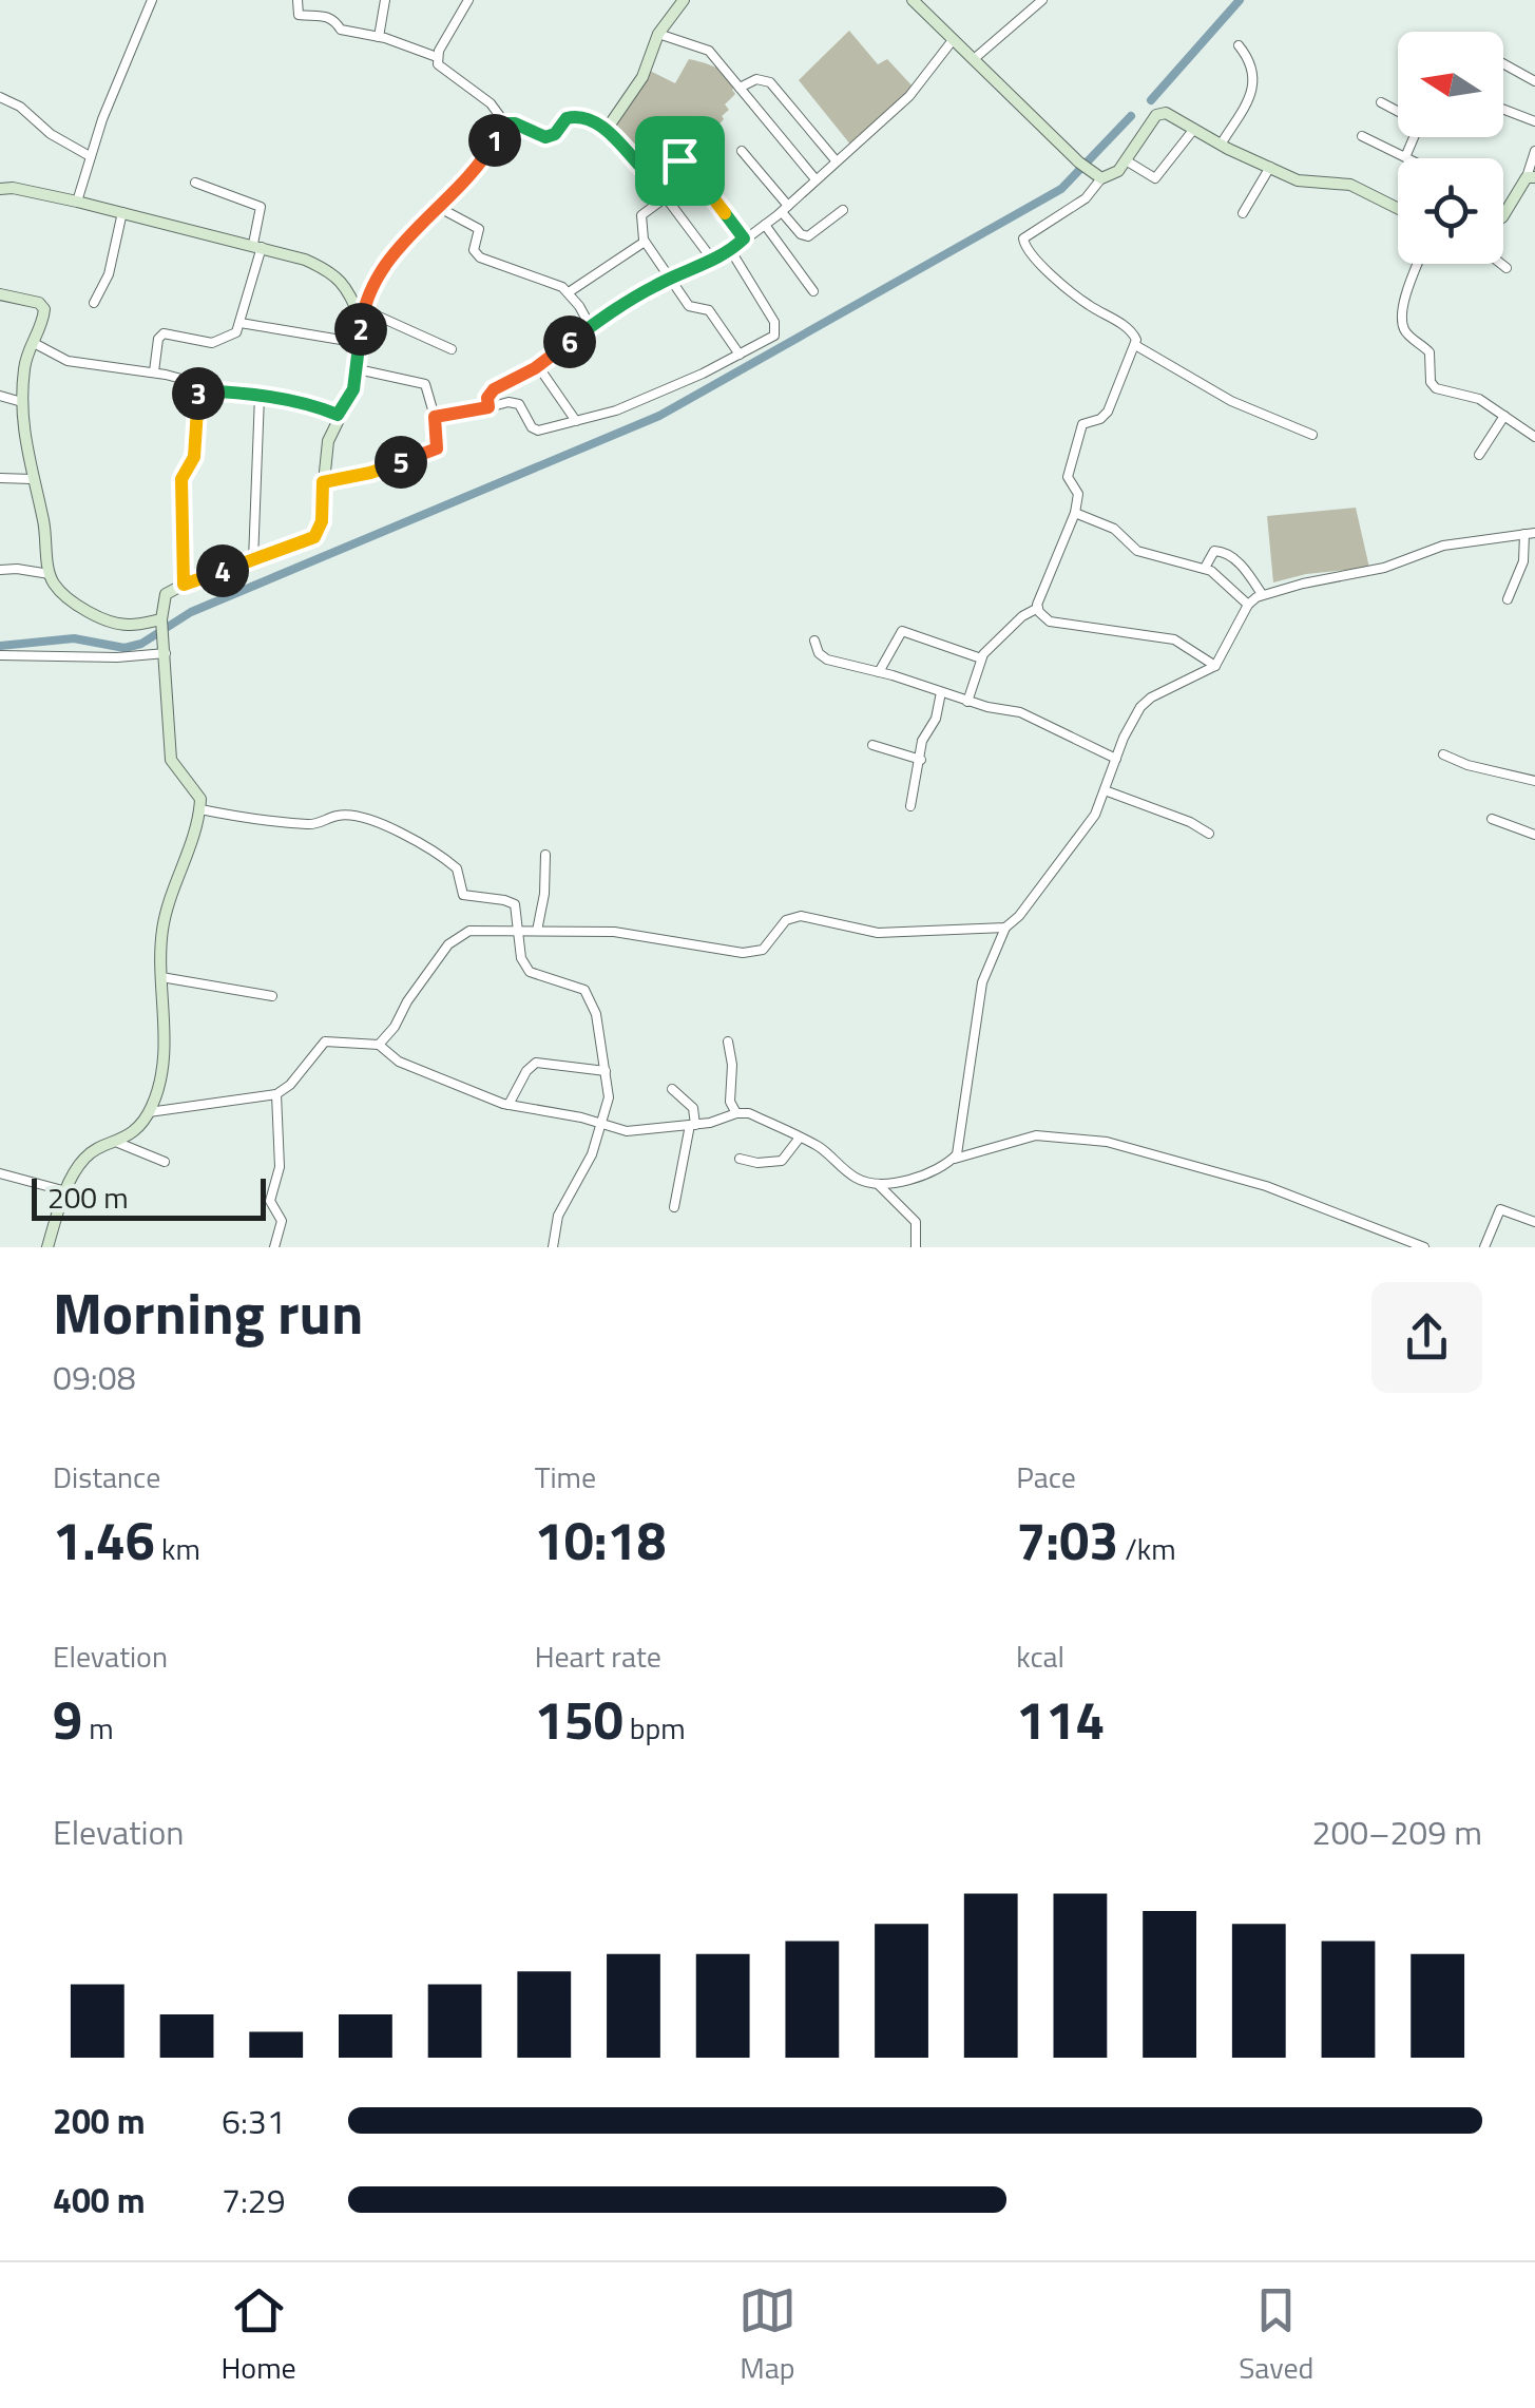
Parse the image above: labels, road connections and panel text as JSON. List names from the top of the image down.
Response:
{
  "scale_bar": "200 m",
  "north": "left",
  "page": {
    "pins": [
      "1",
      "2",
      "6",
      "3",
      "5",
      "4"
    ],
    "scale": "200 m",
    "heading": ["Morning run", "09:08"],
    "stats": [
      ["Distance", "1.46 km"],
      ["Time", "10:18"],
      ["Pace", "7:03 /km"],
      ["Elevation", "9 m"],
      ["Heart rate", "150 bpm"],
      ["kcal", "114"]
    ],
    "chart": ["Elevation", "200–209 m"],
    "list": [
      {
        "name": "200 m",
        "note": "6:31"
      },
      {
        "name": "400 m",
        "note": "7:29"
      }
    ],
    "tabs": ["Home", "Map", "Saved"]
  }
}
